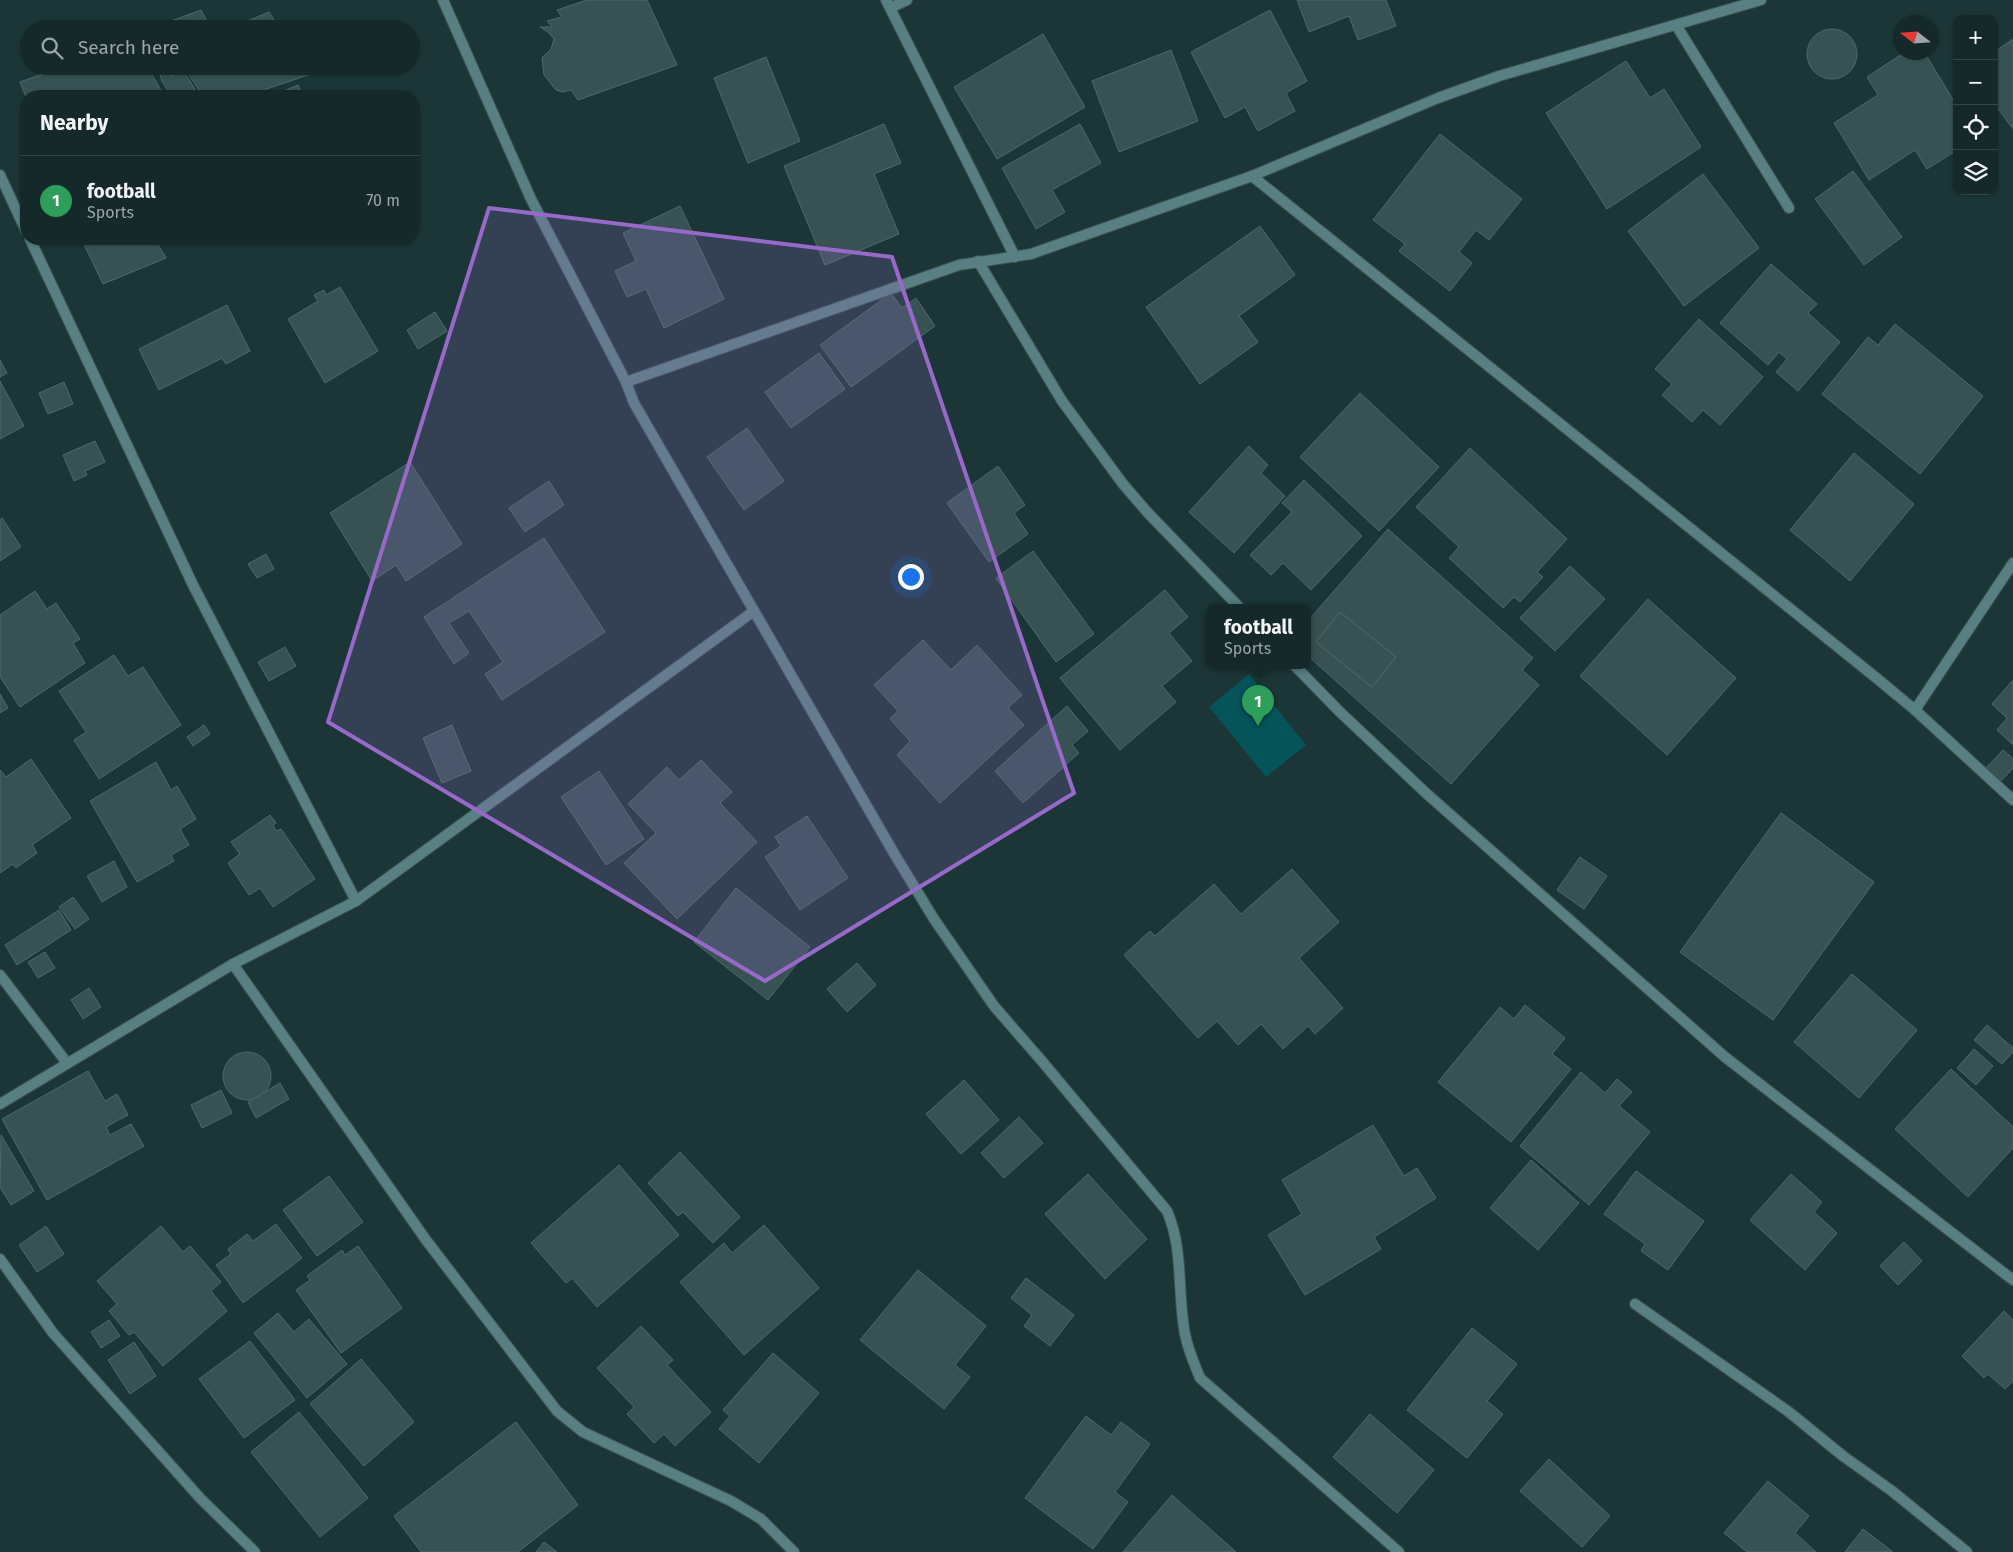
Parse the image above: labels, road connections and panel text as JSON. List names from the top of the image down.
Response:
{
  "north": "left",
  "page": {
    "map_buttons": ["+", "−"],
    "search": "Search here",
    "heading": "Nearby",
    "list": [
      {
        "mark": "1",
        "name": "football",
        "note": "Sports",
        "value": "70 m"
      }
    ],
    "popup": ["football", "Sports"],
    "pins": "1"
  }
}
